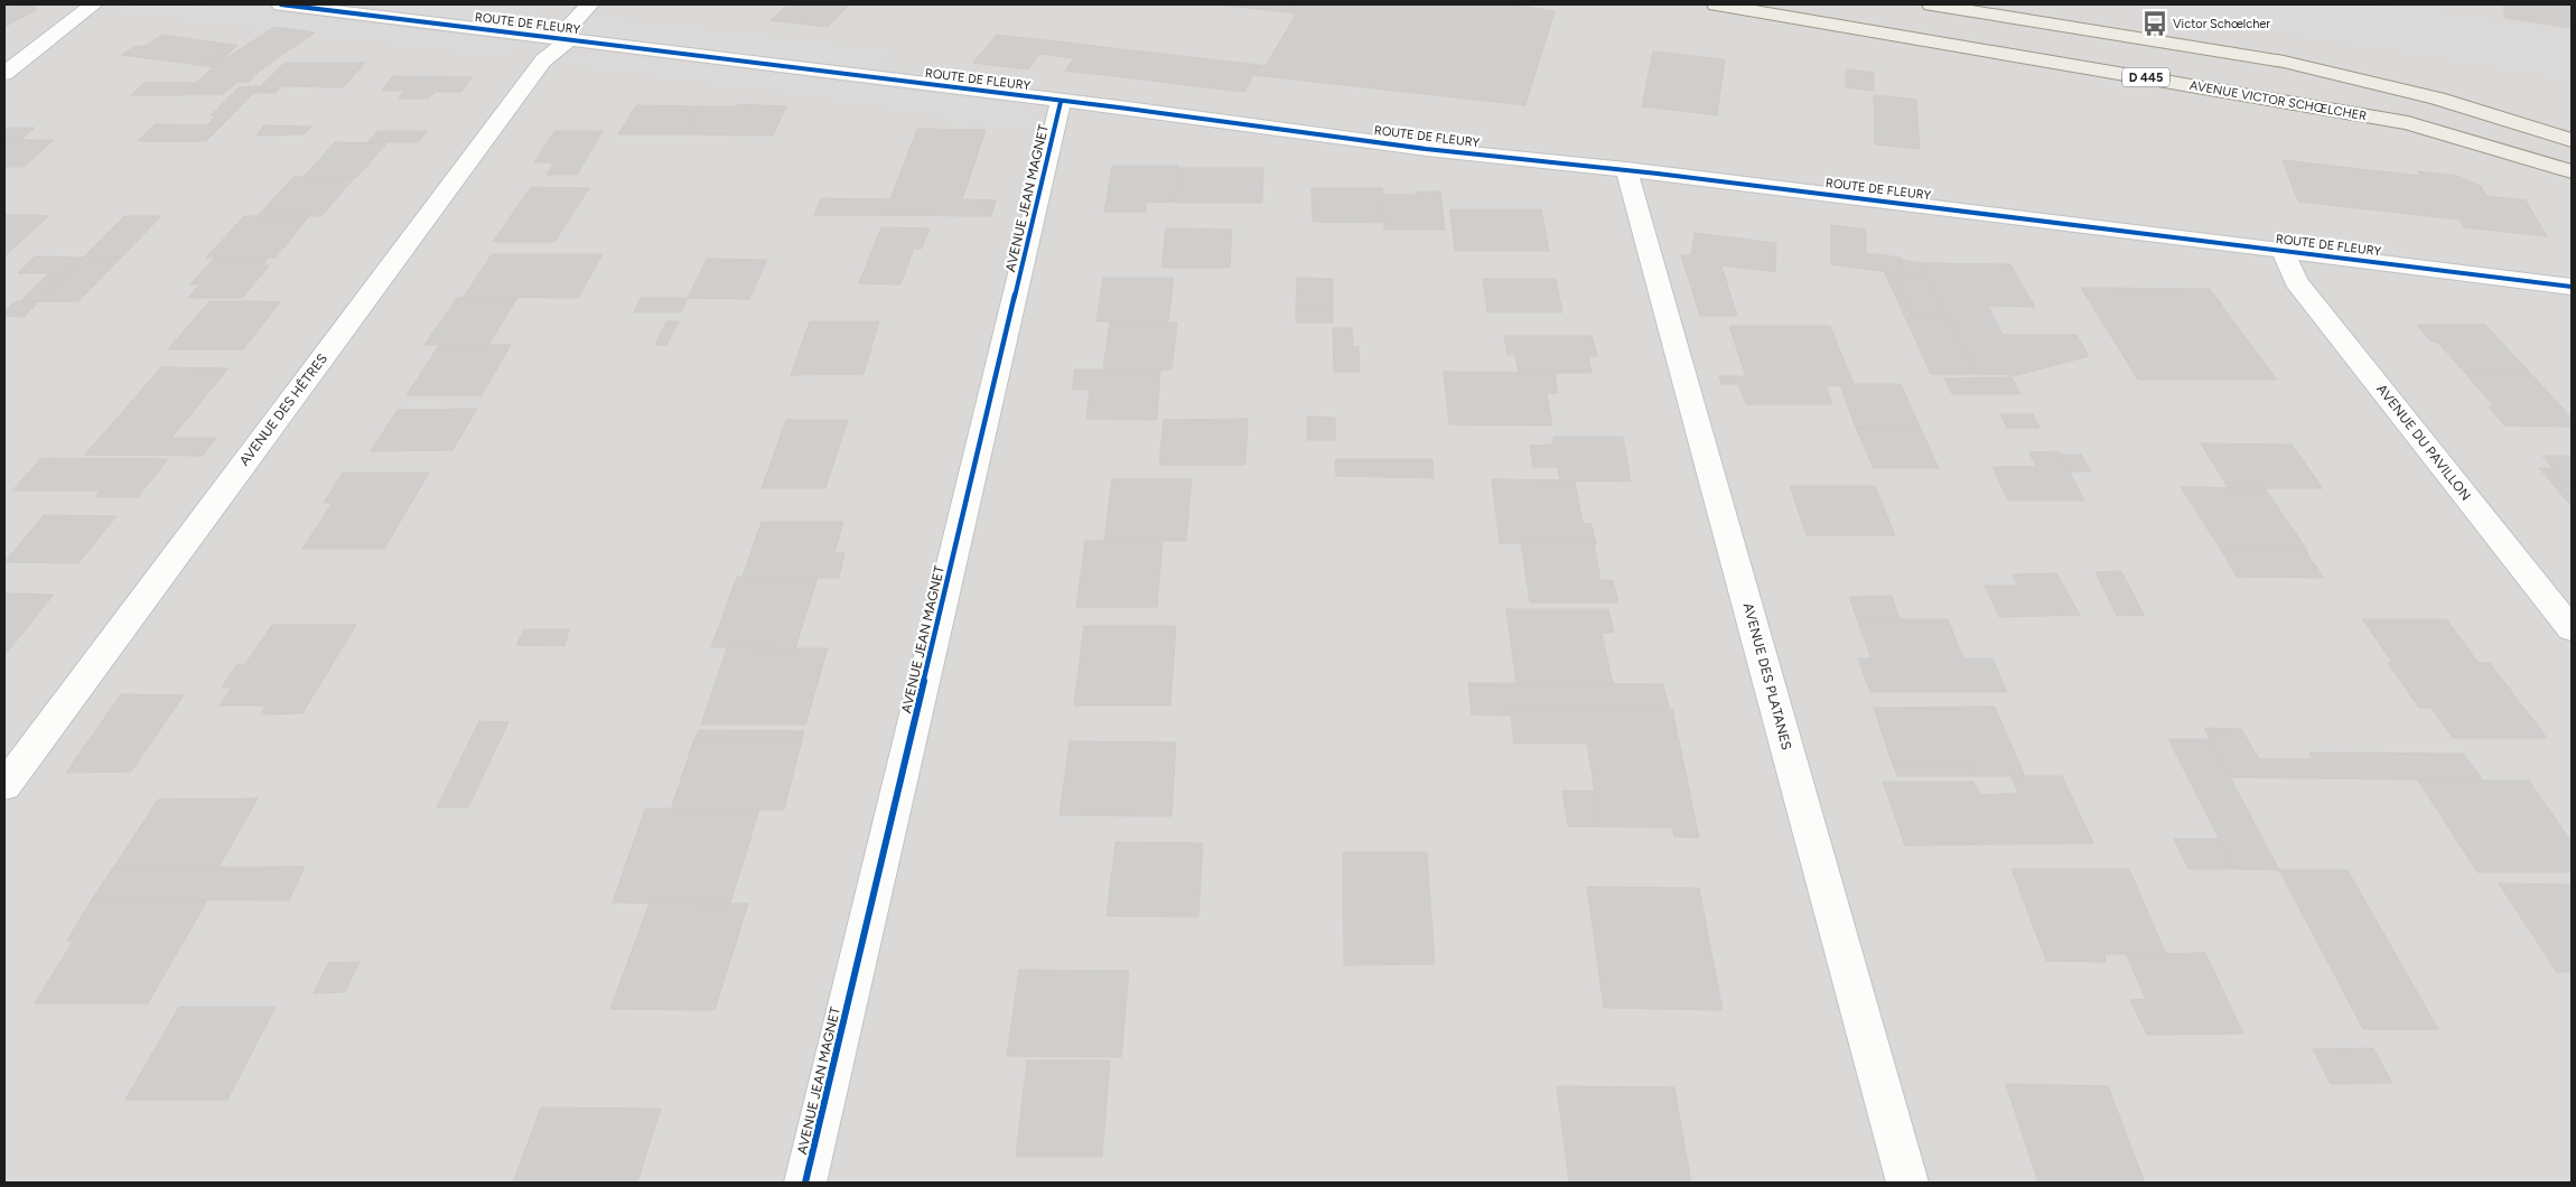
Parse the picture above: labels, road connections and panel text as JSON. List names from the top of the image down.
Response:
{
  "streets": {
    "main road": ["D 445", "AVENUE VICTOR SCHŒLCHER"],
    "street": [
      "ROUTE DE FLEURY",
      "AVENUE JEAN MAGNET",
      "AVENUE DES HÊTRES",
      "AVENUE DU PAVILLON",
      "AVENUE DES PLATANES"
    ]
  },
  "crossings": [
    ["ROUTE DE FLEURY", "AVENUE JEAN MAGNET"],
    ["ROUTE DE FLEURY", "AVENUE DES HÊTRES"],
    ["ROUTE DE FLEURY", "AVENUE DU PAVILLON"],
    ["ROUTE DE FLEURY", "AVENUE DES PLATANES"]
  ],
  "places": {
    "bus stop": ["Victor Schœlcher"]
  }
}
